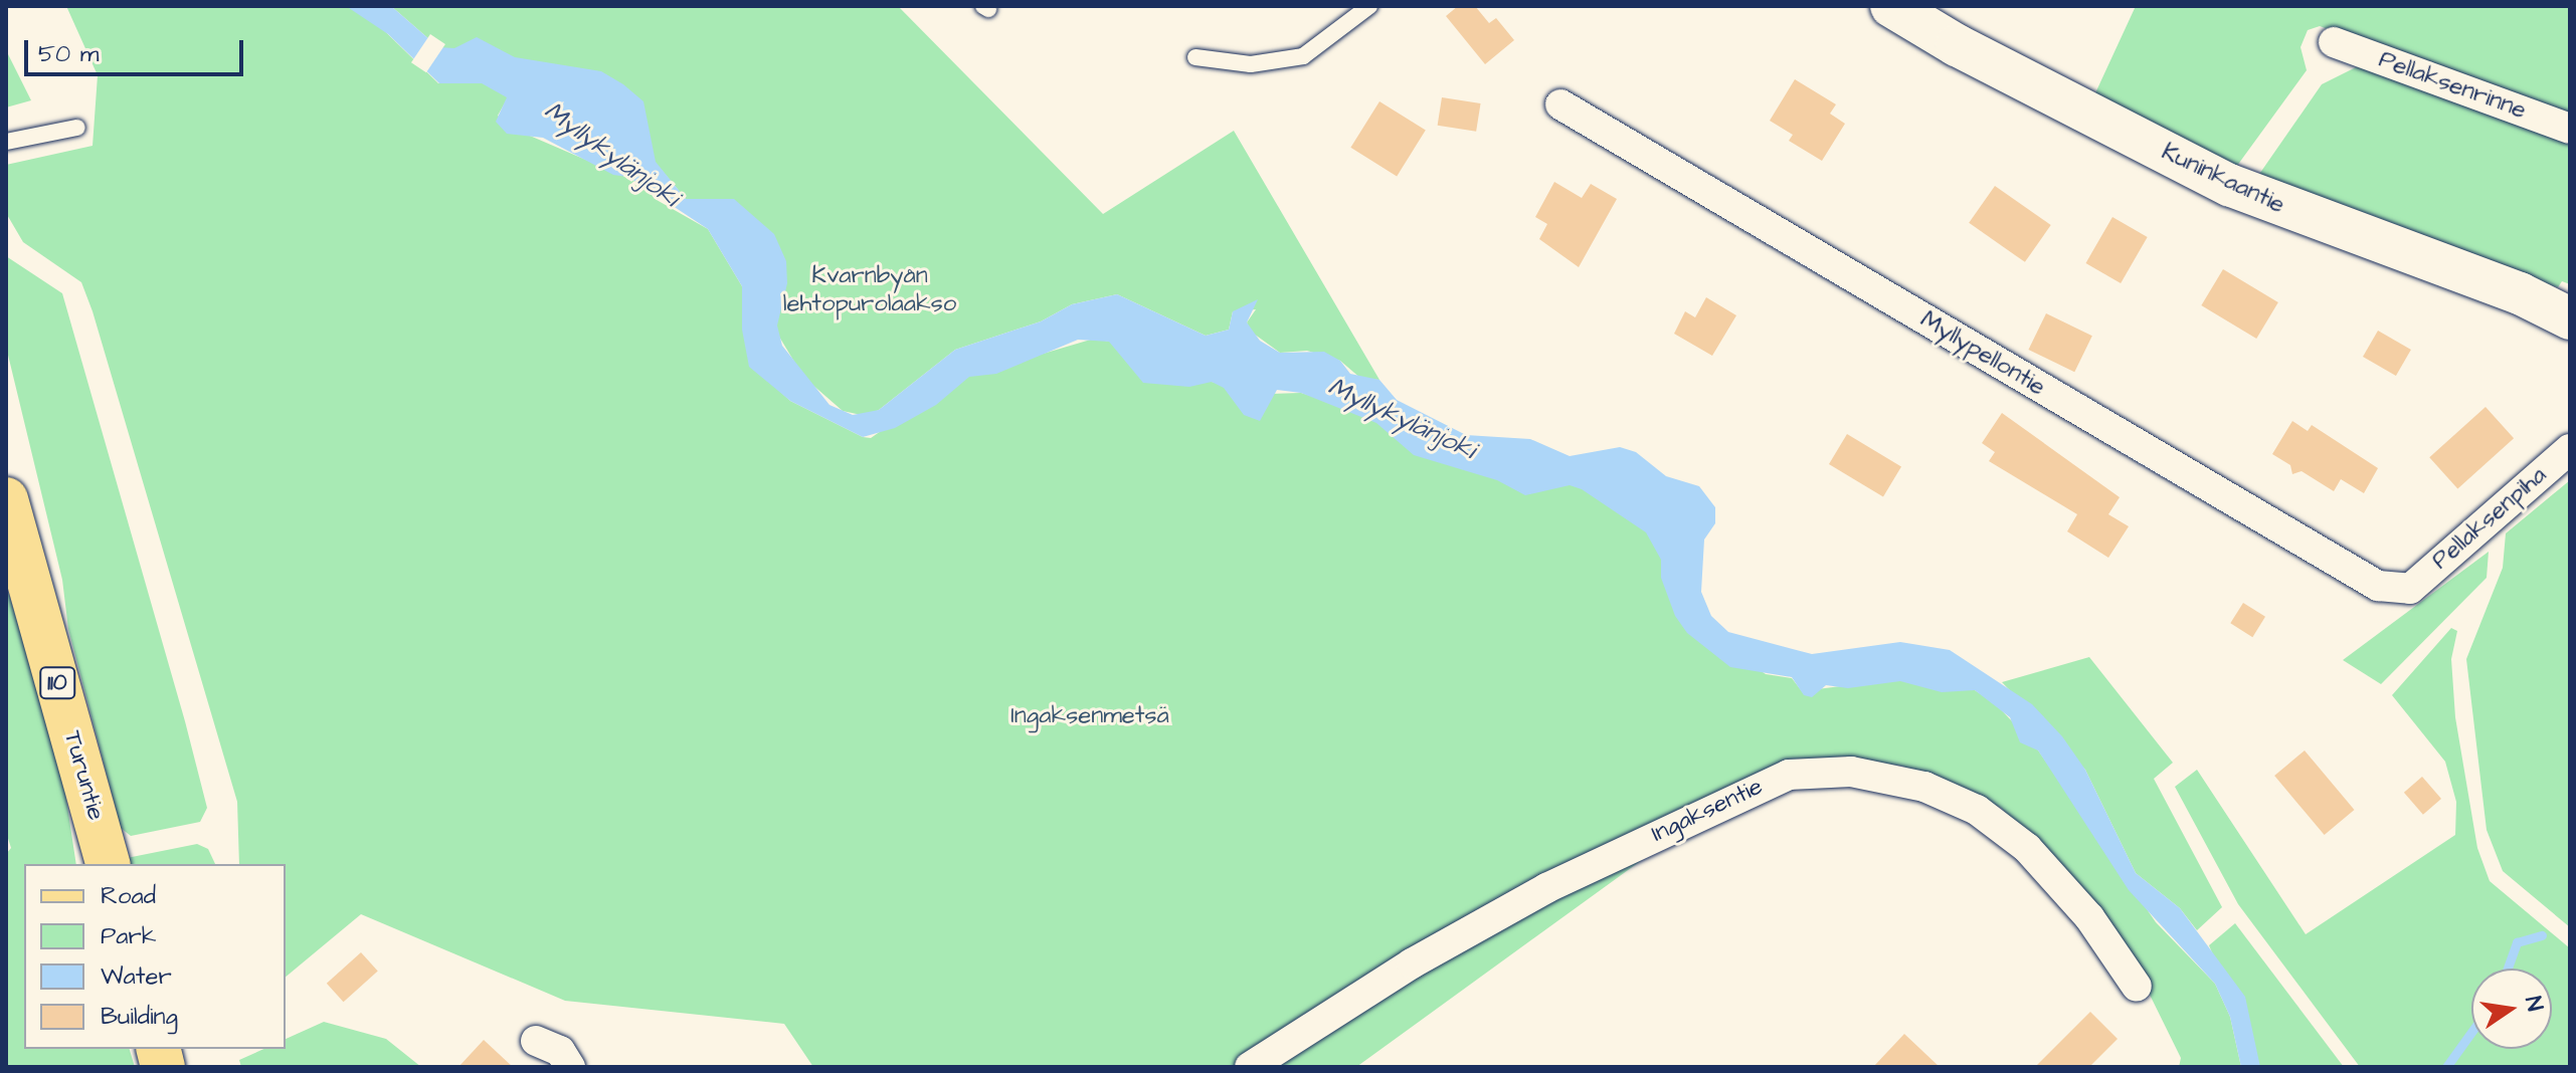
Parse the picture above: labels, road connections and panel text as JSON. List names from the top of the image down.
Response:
{
  "streets": {
    "main road": ["Kuninkaantie", "110", "Turuntie"],
    "street": [
      "Pellaksenrinne",
      "Myllypellontie",
      "Pellaksenpiha",
      "Ingaksentie"
    ]
  },
  "crossings": [
    ["Myllypellontie", "Pellaksenpiha"]
  ],
  "water": ["Myllykylänjoki"],
  "parks": ["Kvarnbyån lehtopurolaakso", "Ingaksenmetsä"],
  "legend": [
    "Road",
    "Park",
    "Water",
    "Building"
  ],
  "scale_bar": "50 m",
  "north": "right"
}
